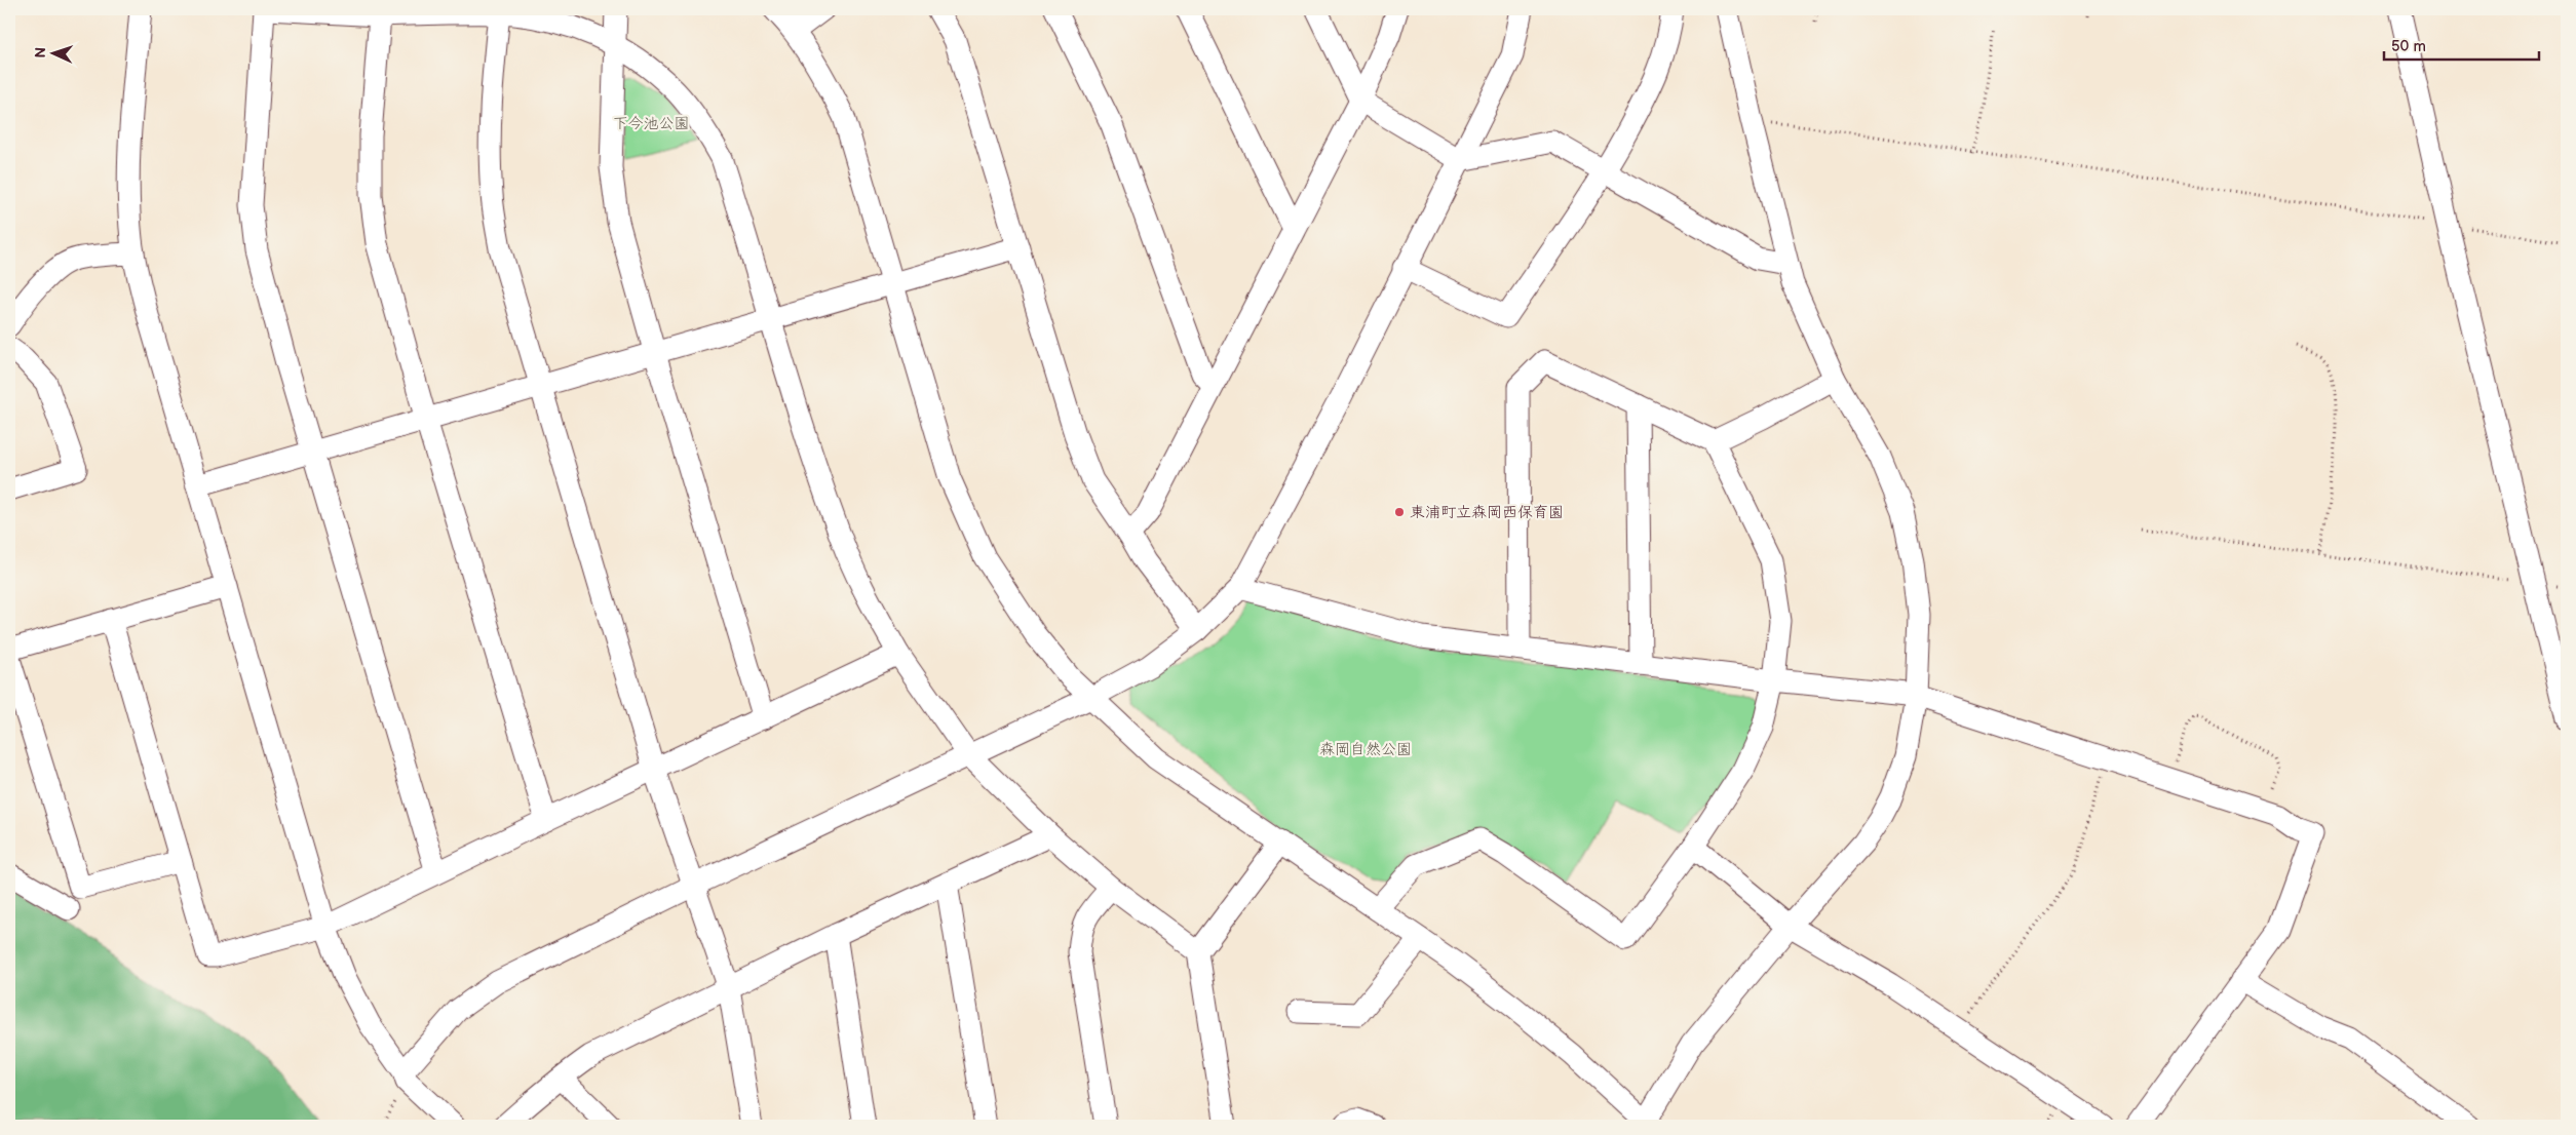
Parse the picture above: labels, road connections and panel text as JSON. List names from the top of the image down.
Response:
{
  "parks": ["下今池公園", "森岡自然公園"],
  "places": ["東浦町立森岡西保育園"],
  "scale_bar": "50 m",
  "north": "left"
}
